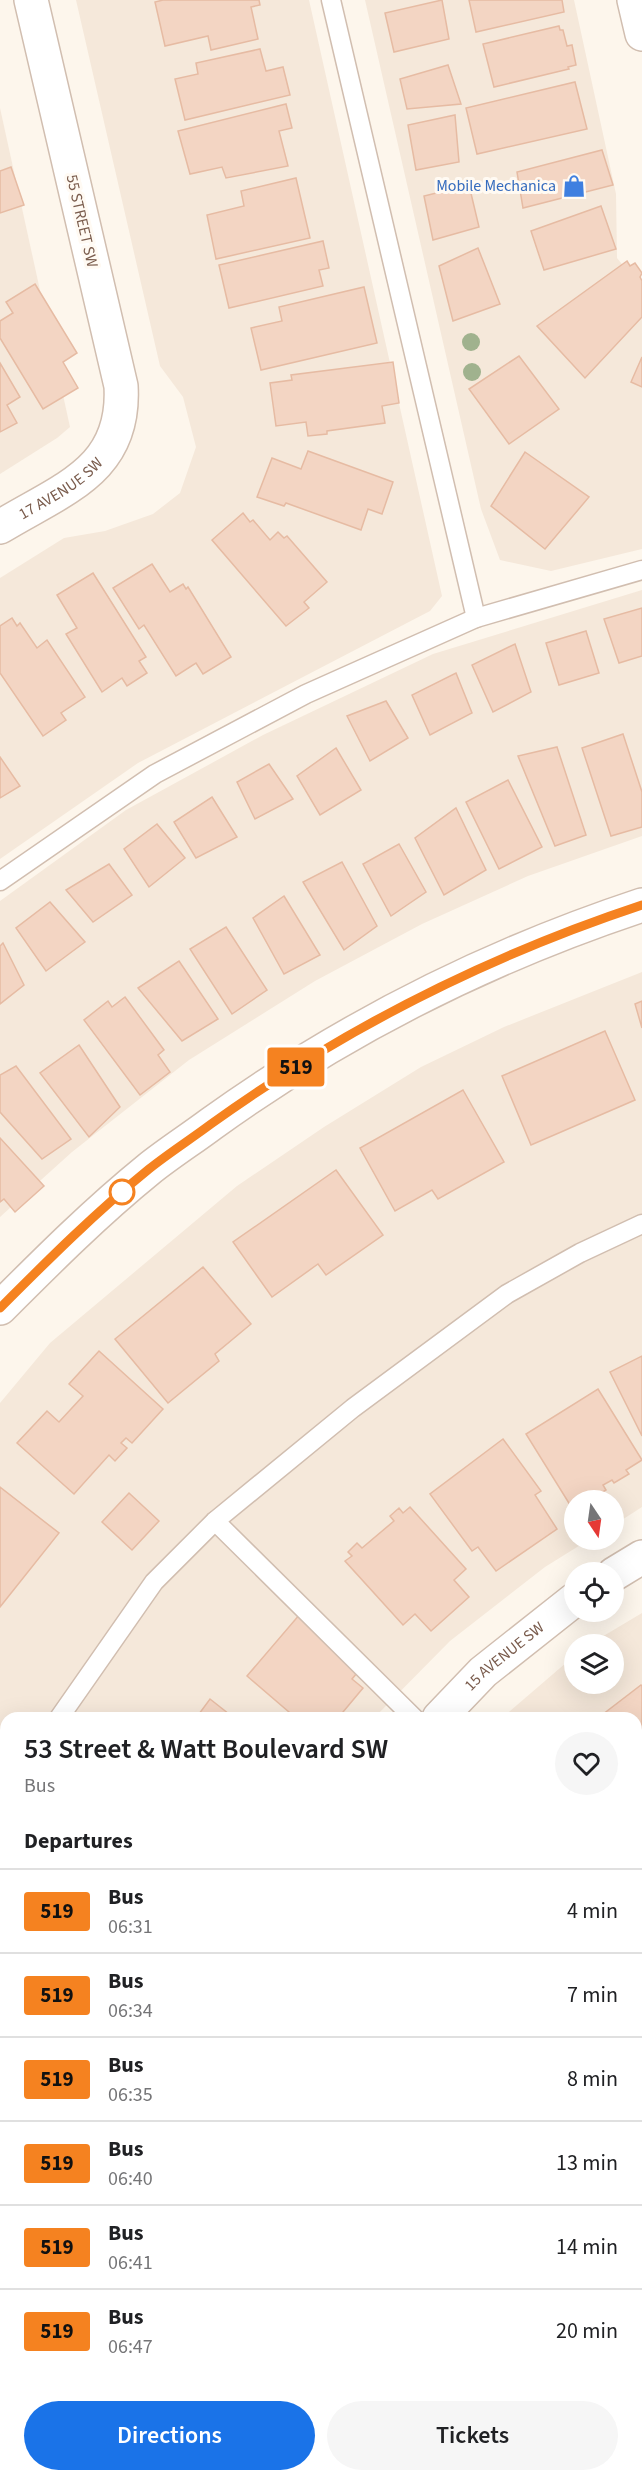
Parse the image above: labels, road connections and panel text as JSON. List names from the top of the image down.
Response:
{
  "streets": {
    "street": ["55 STREET SW", "17 AVENUE SW", "15 AVENUE SW"]
  },
  "crossings": [
    ["55 STREET SW", "17 AVENUE SW"]
  ],
  "places": {
    "shop": ["Mobile Mechanica"]
  },
  "lines": ["bus line 519"],
  "north": "bottom",
  "page": {
    "on_map": "519",
    "heading": [
      ["53 Street & Watt Boulevard SW", "Bus"],
      "Departures"
    ],
    "list": [
      {
        "mark": "519",
        "name": "Bus",
        "note": "06:31",
        "value": "4 min"
      },
      {
        "mark": "519",
        "name": "Bus",
        "note": "06:34",
        "value": "7 min"
      },
      {
        "mark": "519",
        "name": "Bus",
        "note": "06:35",
        "value": "8 min"
      },
      {
        "mark": "519",
        "name": "Bus",
        "note": "06:40",
        "value": "13 min"
      },
      {
        "mark": "519",
        "name": "Bus",
        "note": "06:41",
        "value": "14 min"
      },
      {
        "mark": "519",
        "name": "Bus",
        "note": "06:47",
        "value": "20 min"
      }
    ],
    "buttons": ["Directions", "Tickets"]
  }
}
